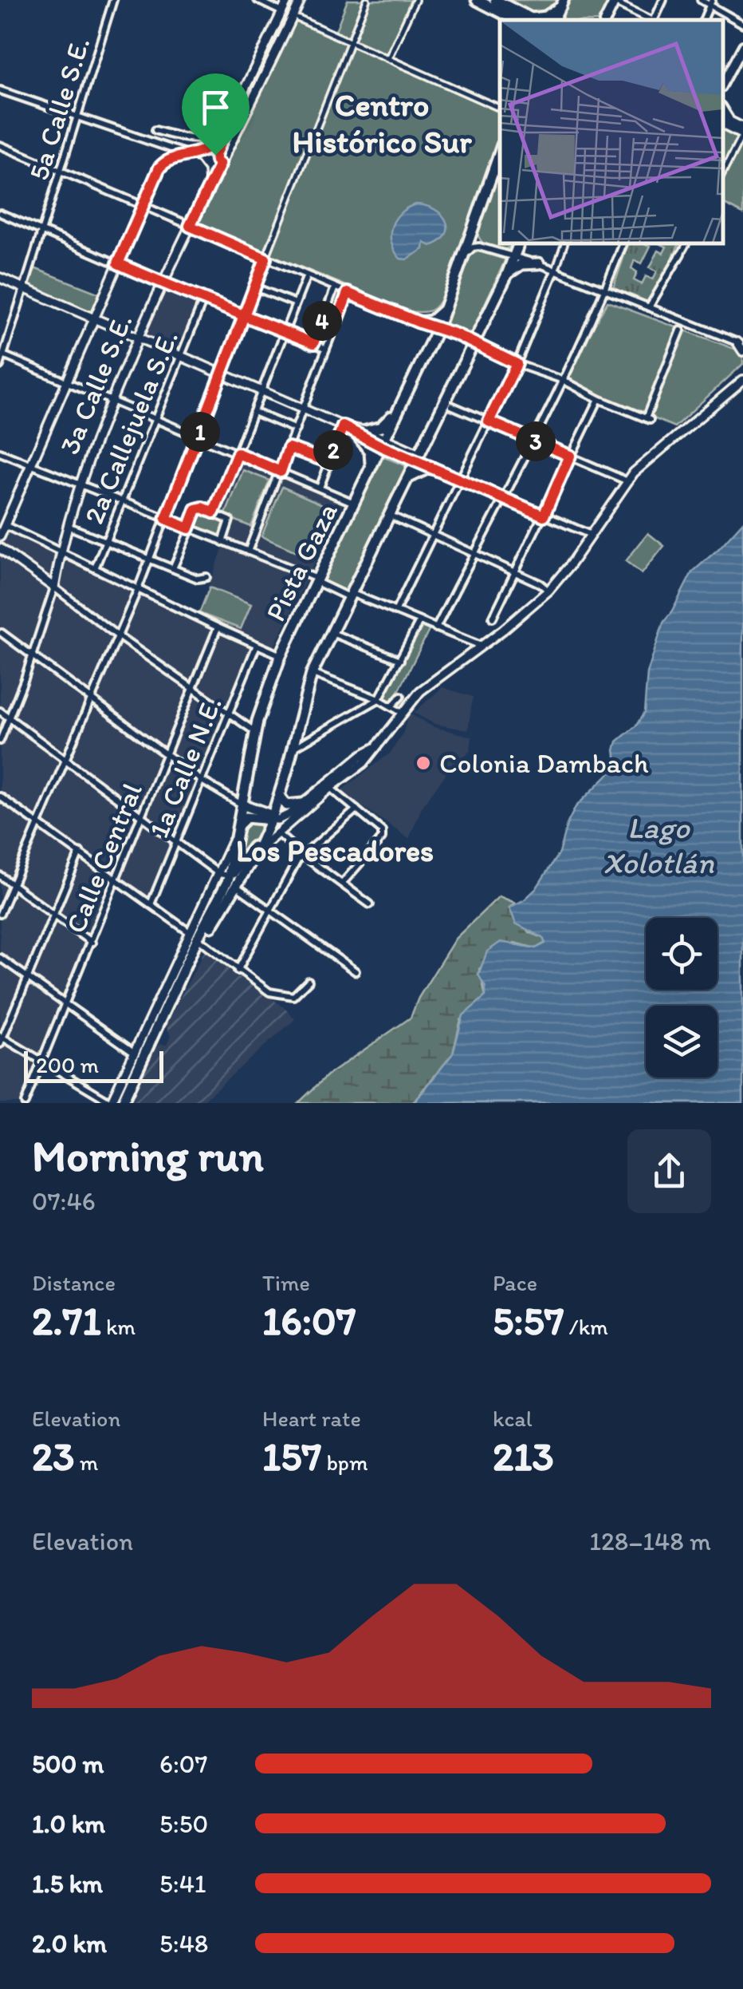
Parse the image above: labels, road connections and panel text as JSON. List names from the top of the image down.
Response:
{
  "streets": {
    "highway": ["Pista Gaza"],
    "street": [
      "5a Calle S.E.",
      "3a Calle S.E.",
      "2a Callejuela S.E.",
      "1a Calle N.E.",
      "Calle Central"
    ]
  },
  "districts": ["Centro Histórico Sur", "Los Pescadores"],
  "water": ["Lago Xolotlán"],
  "places": ["Colonia Dambach"],
  "scale_bar": "200 m",
  "page": {
    "pins": [
      "4",
      "1",
      "3",
      "2"
    ],
    "scale": "200 m",
    "heading": ["Morning run", "07:46"],
    "stats": [
      ["Distance", "2.71 km"],
      ["Time", "16:07"],
      ["Pace", "5:57 /km"],
      ["Elevation", "23 m"],
      ["Heart rate", "157 bpm"],
      ["kcal", "213"]
    ],
    "chart": ["Elevation", "128–148 m"],
    "list": [
      {
        "name": "500 m",
        "note": "6:07"
      },
      {
        "name": "1.0 km",
        "note": "5:50"
      },
      {
        "name": "1.5 km",
        "note": "5:41"
      },
      {
        "name": "2.0 km",
        "note": "5:48"
      }
    ]
  }
}
